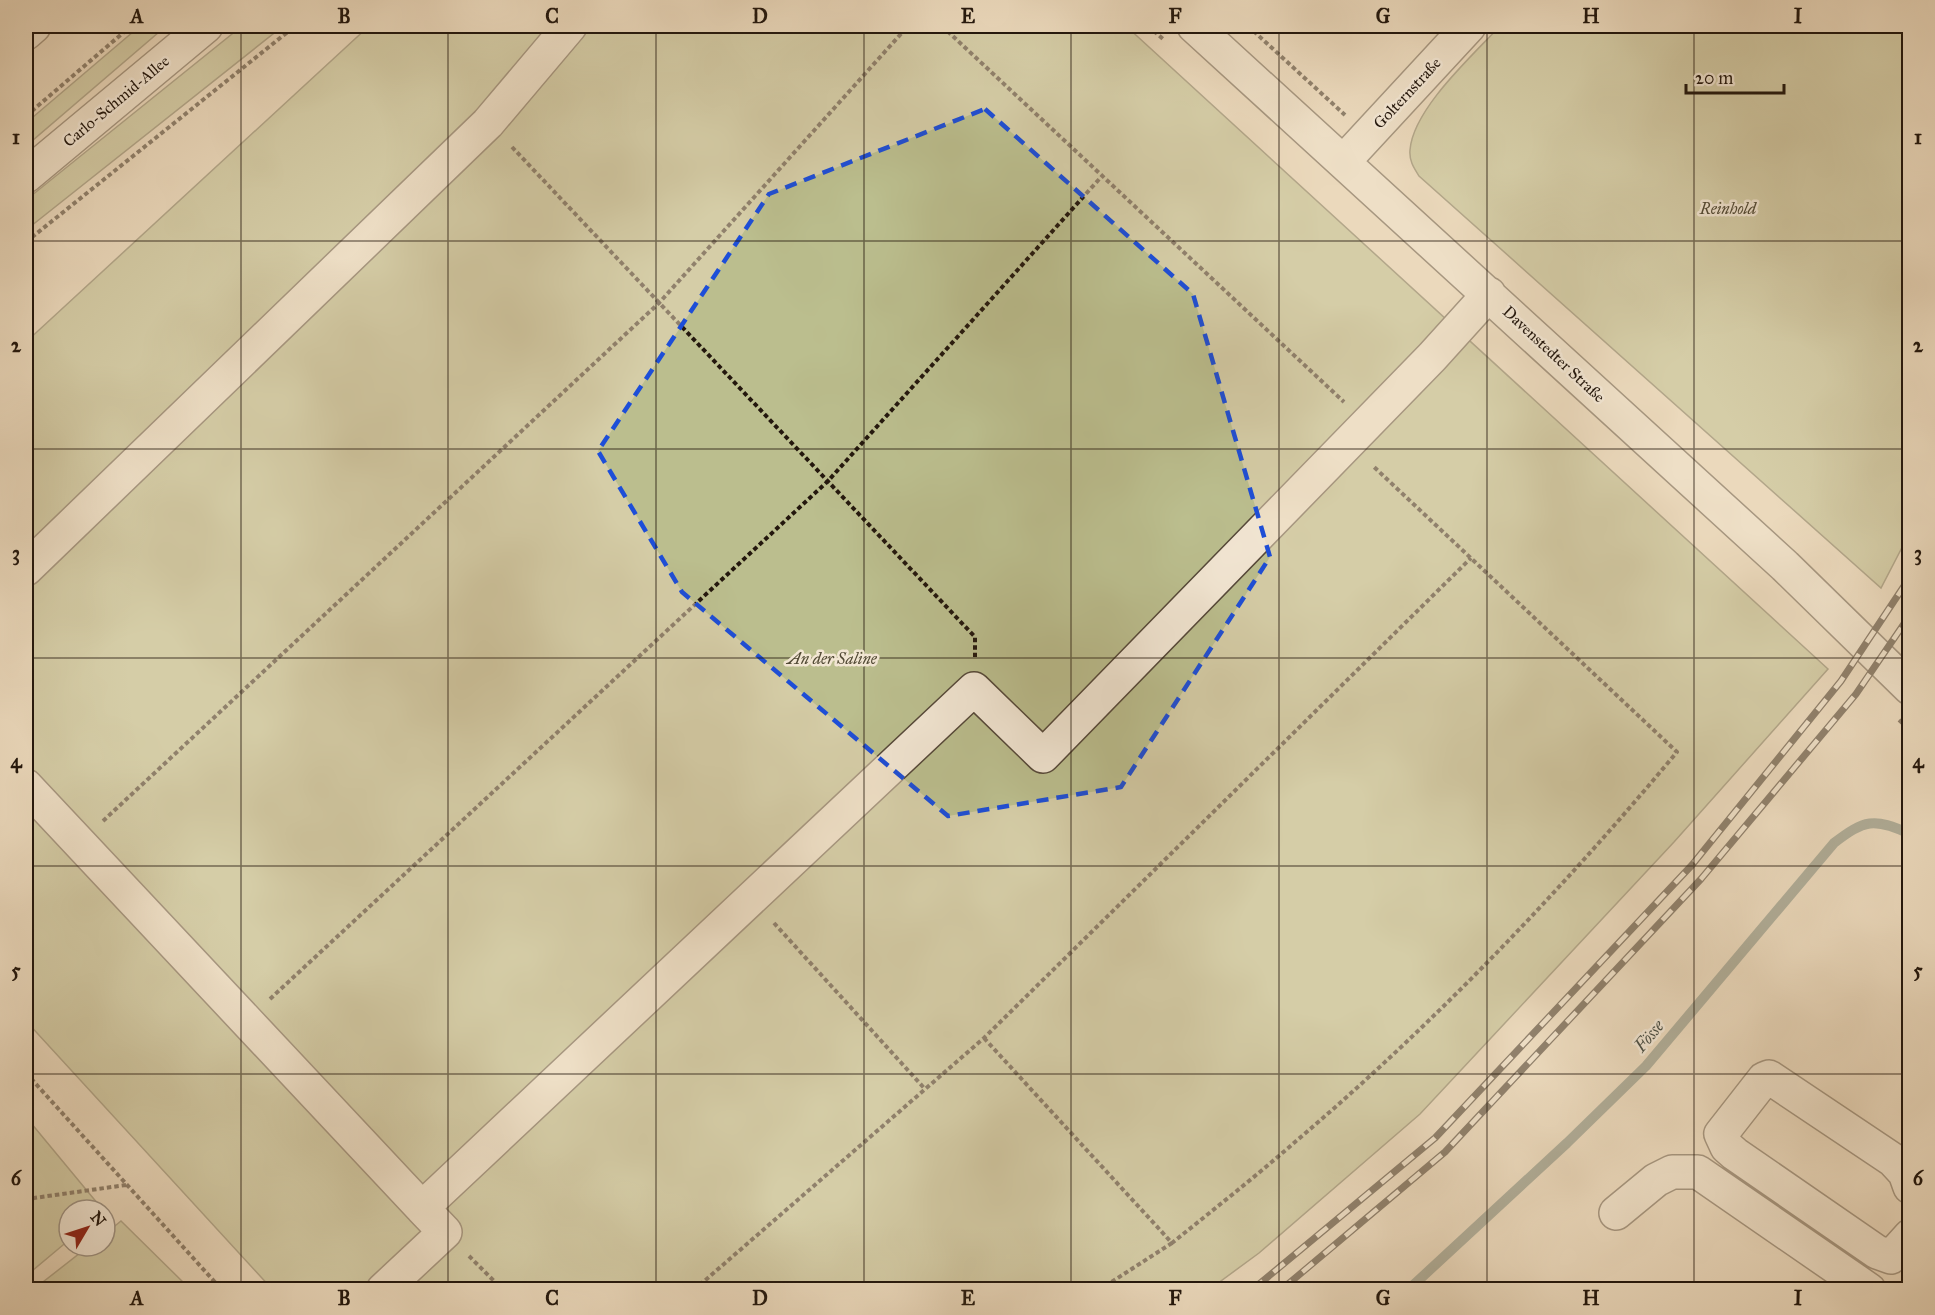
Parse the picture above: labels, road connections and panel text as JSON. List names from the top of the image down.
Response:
{
  "streets": {
    "street": ["Golternstraße", "Carlo-Schmid-Allee", "Davenstedter Straße"]
  },
  "crossings": [
    ["Golternstraße", "Davenstedter Straße"]
  ],
  "water": ["Fösse"],
  "parks": ["Reinhold", "An der Saline"],
  "scale_bar": "20 m",
  "north": "top right",
  "grid": {
    "columns": [
      "A",
      "B",
      "C",
      "D",
      "E",
      "F",
      "G",
      "H",
      "I"
    ],
    "rows": [
      "1",
      "2",
      "3",
      "4",
      "5",
      "6"
    ]
  }
}
